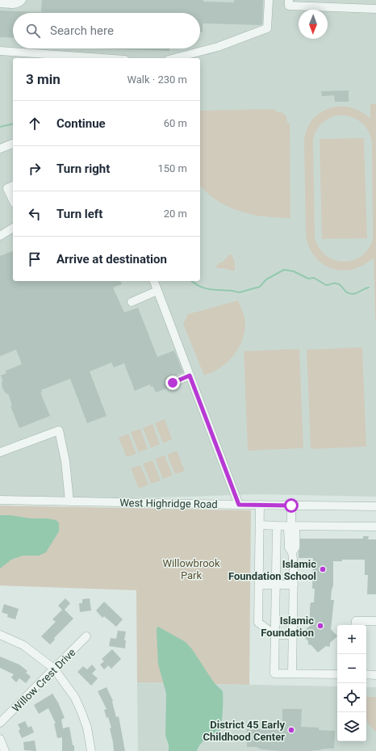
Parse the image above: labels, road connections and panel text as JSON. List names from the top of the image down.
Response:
{
  "streets": {
    "street": ["West Highridge Road", "Willow Crest Drive"]
  },
  "parks": ["Willowbrook Park"],
  "places": ["Islamic Foundation School", "Islamic Foundation", "District 45 Early Childhood Center"],
  "north": "bottom",
  "page": {
    "search": "Search here",
    "heading": ["3 min", "Walk · 230 m"],
    "list": [
      ["Continue", "60 m"],
      ["Turn right", "150 m"],
      ["Turn left", "20 m"],
      "Arrive at destination"
    ],
    "map_buttons": ["+", "−"]
  }
}
